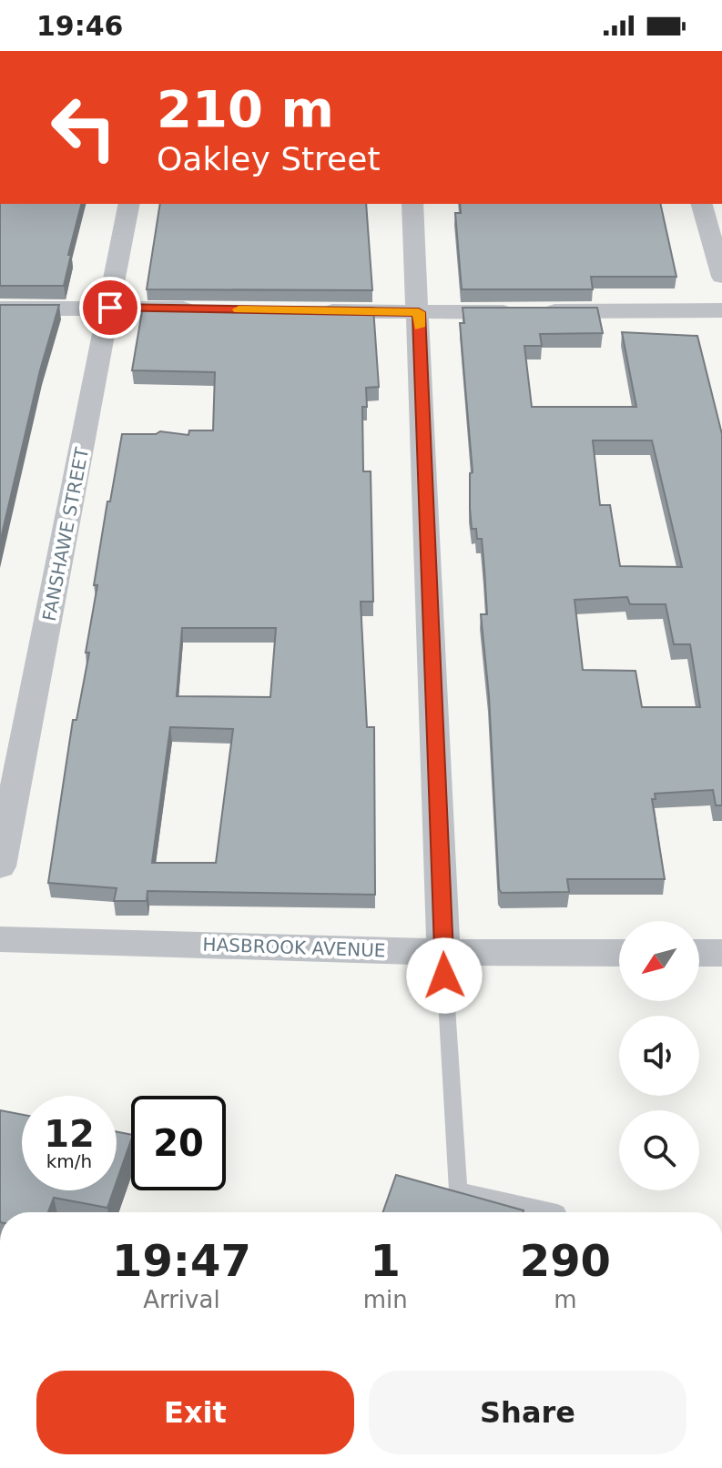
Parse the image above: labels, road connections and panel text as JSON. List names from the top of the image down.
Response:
{
  "streets": {
    "street": ["FANSHAWE STREET", "HASBROOK AVENUE"]
  },
  "north": "bottom left",
  "page": {
    "status": "19:46",
    "turn": ["210 m", "Oakley Street"],
    "speed": "12 km/h",
    "limit": "20",
    "eta": [
      "19:47",
      "Arrival",
      "1",
      "min",
      "290",
      "m"
    ],
    "buttons": ["Exit", "Share"]
  }
}
